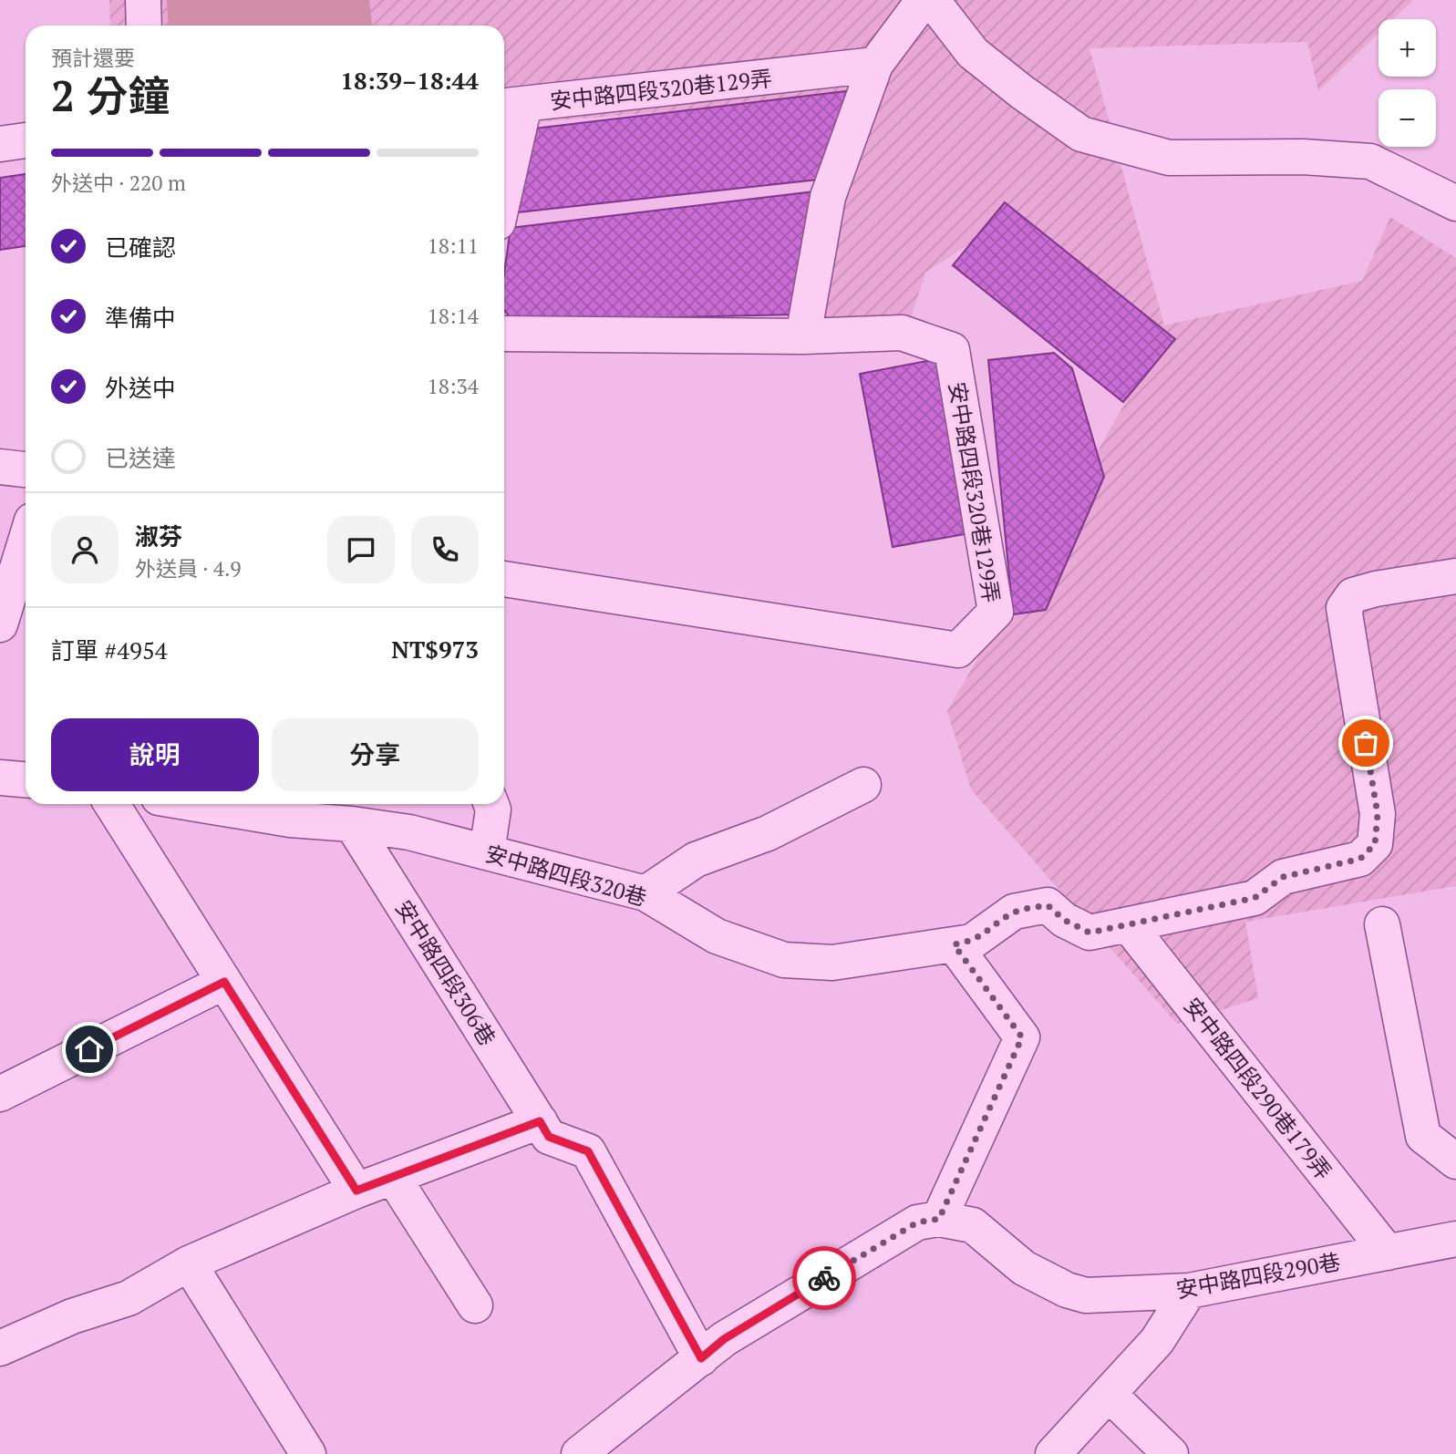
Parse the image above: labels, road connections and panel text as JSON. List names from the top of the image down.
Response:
{
  "streets": {
    "lane": [
      "安中路四段320巷129弄",
      "安中路四段320巷",
      "安中路四段306巷",
      "安中路四段290巷179弄",
      "安中路四段290巷"
    ]
  },
  "crossings": [
    ["安中路四段320巷", "安中路四段306巷"],
    ["安中路四段320巷", "安中路四段290巷179弄"],
    ["安中路四段306巷", "安中路四段290巷"],
    ["安中路四段290巷179弄", "安中路四段290巷"]
  ],
  "page": {
    "map_buttons": ["+", "−"],
    "heading": ["2 分鐘", "預計還要", "18:39–18:44"],
    "panel": [
      "淑芬",
      "外送員 · 4.9",
      "訂單 #4954",
      "NT$973"
    ],
    "bar": "外送中 · 220 m",
    "list": [
      ["已確認", "18:11"],
      ["準備中", "18:14"],
      ["外送中", "18:34"],
      "已送達"
    ],
    "buttons": ["說明", "分享"]
  }
}
